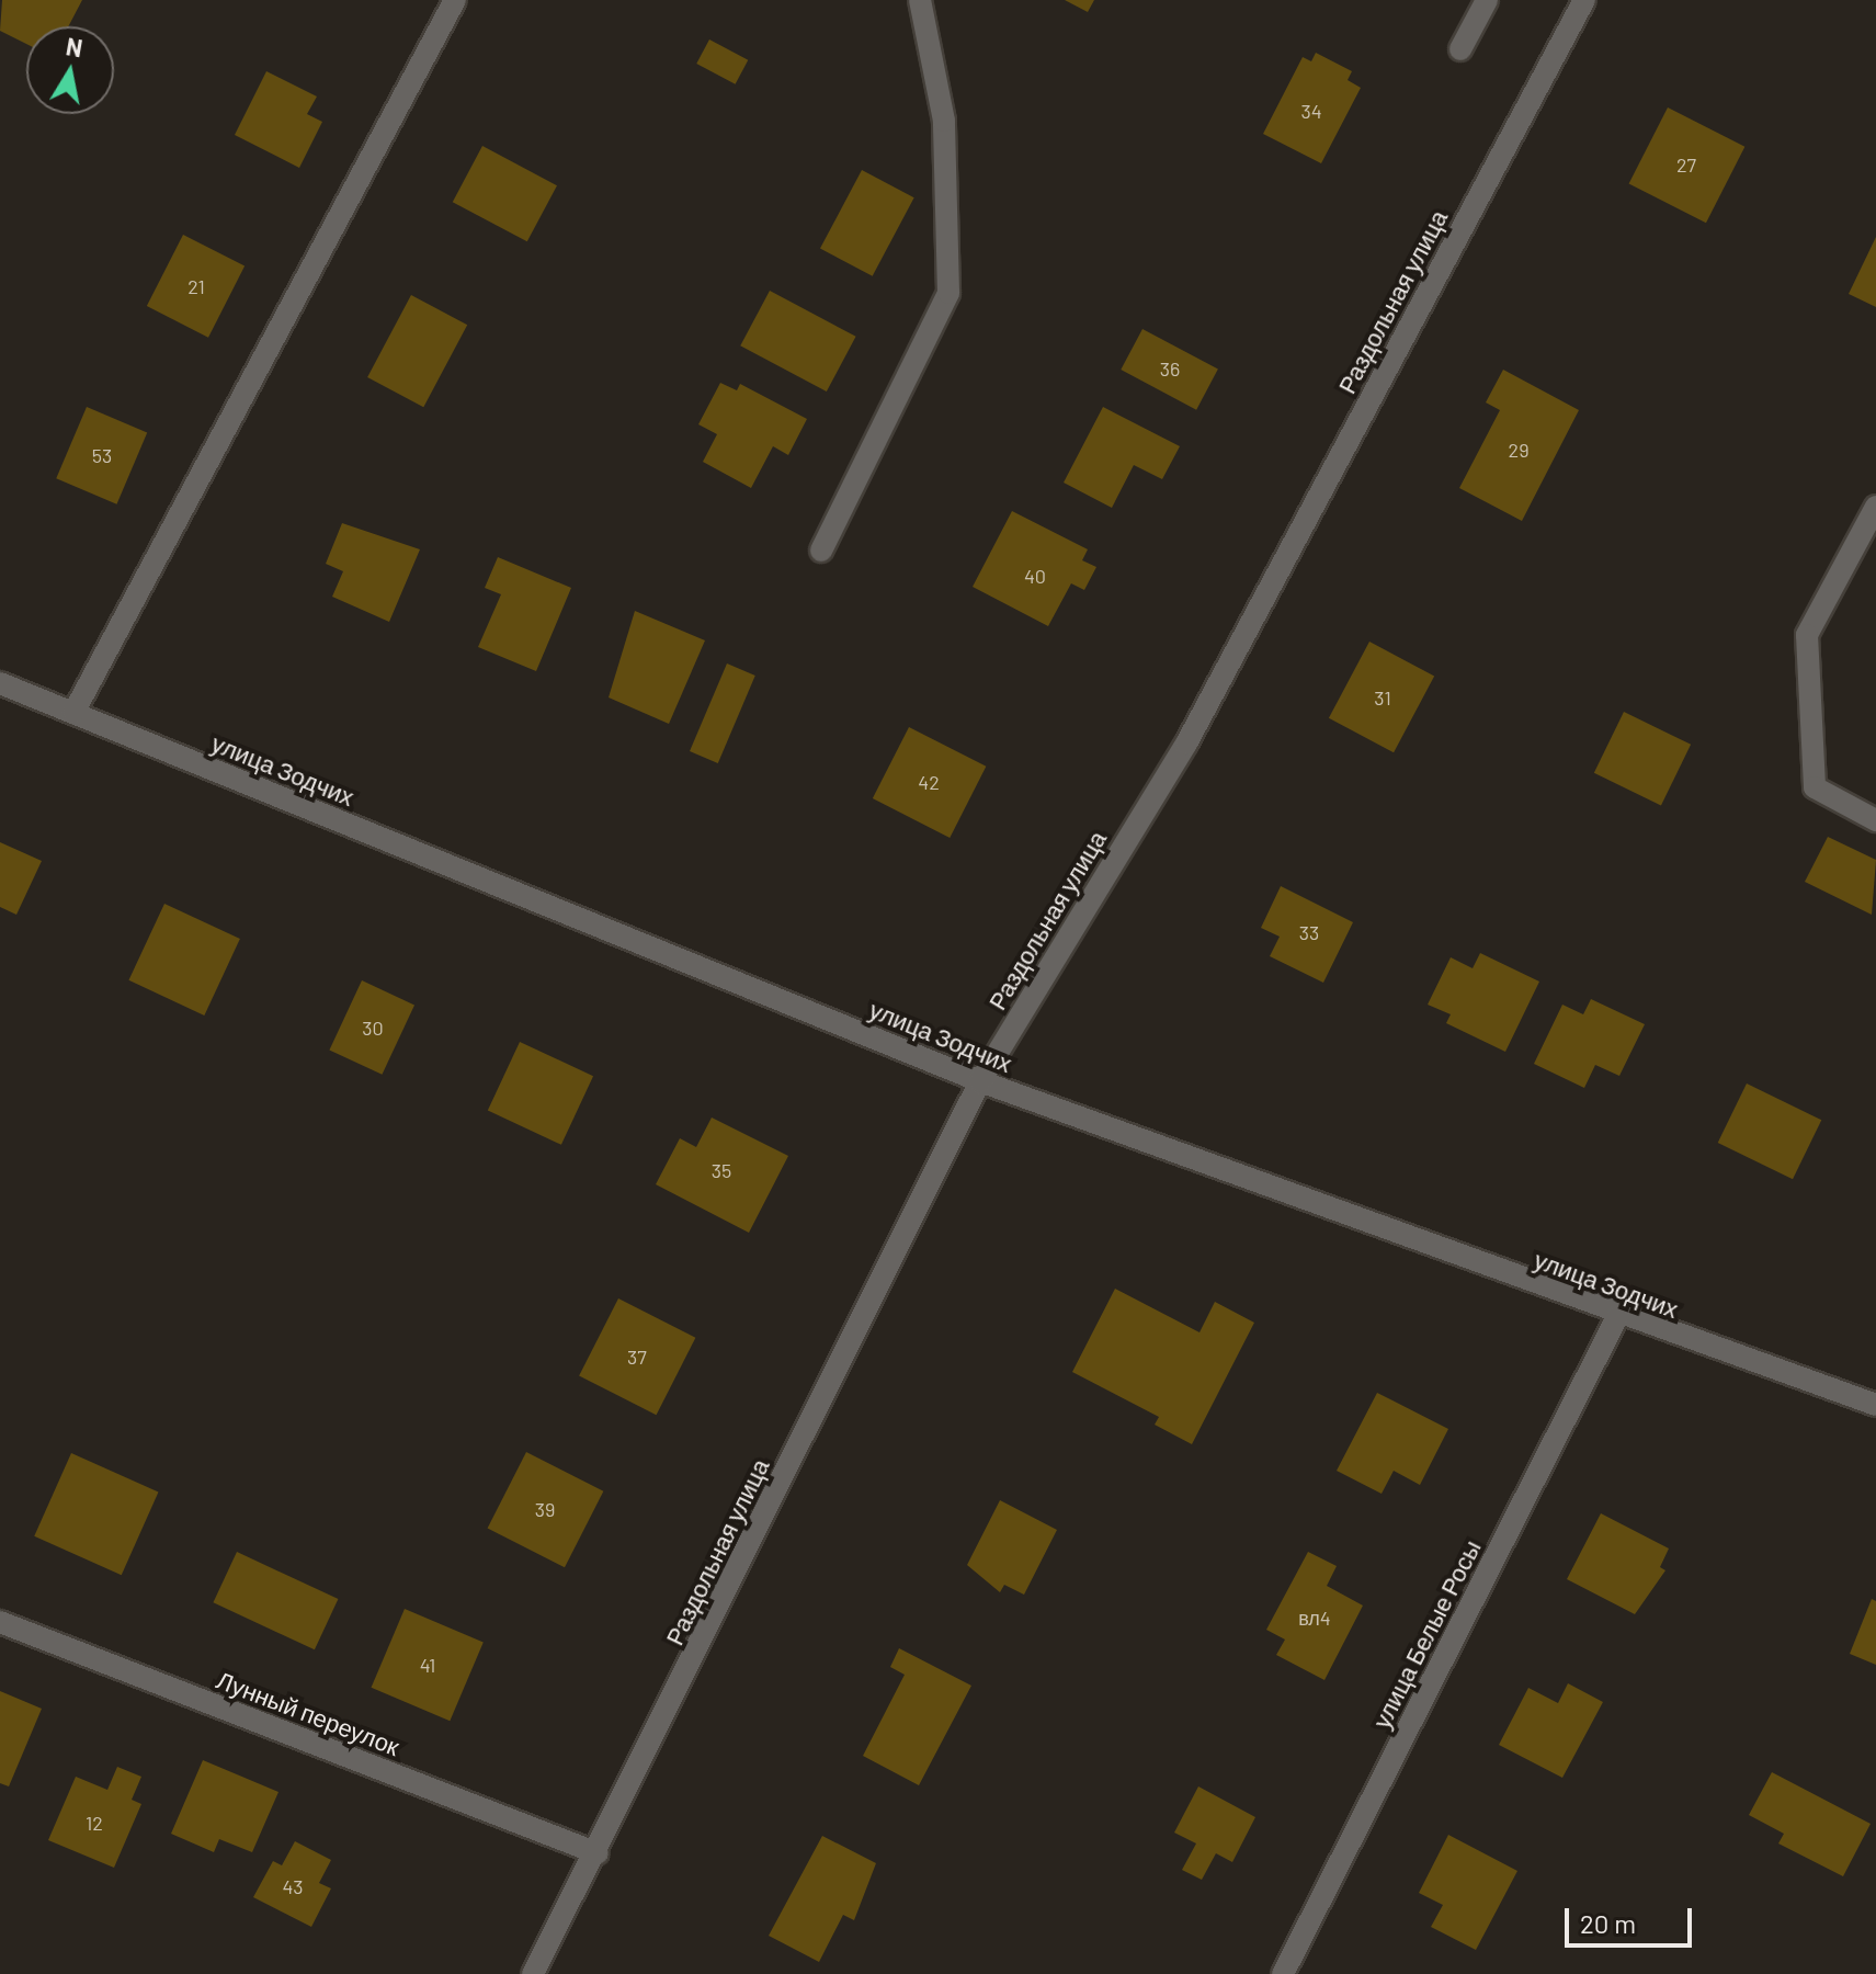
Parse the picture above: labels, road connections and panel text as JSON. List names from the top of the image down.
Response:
{
  "streets": {
    "street": [
      "Раздольная улица",
      "улица Зодчих",
      "улица Белые Росы",
      "Лунный переулок"
    ]
  },
  "crossings": [
    ["Раздольная улица", "улица Зодчих"],
    ["Раздольная улица", "Лунный переулок"],
    ["улица Зодчих", "улица Белые Росы"]
  ],
  "house_numbers": [
    "34",
    "27",
    "21",
    "36",
    "29",
    "53",
    "40",
    "31",
    "42",
    "33",
    "30",
    "35",
    "37",
    "39",
    "вл4",
    "41",
    "12",
    "43"
  ],
  "scale_bar": "20 m",
  "north": "top"
}
